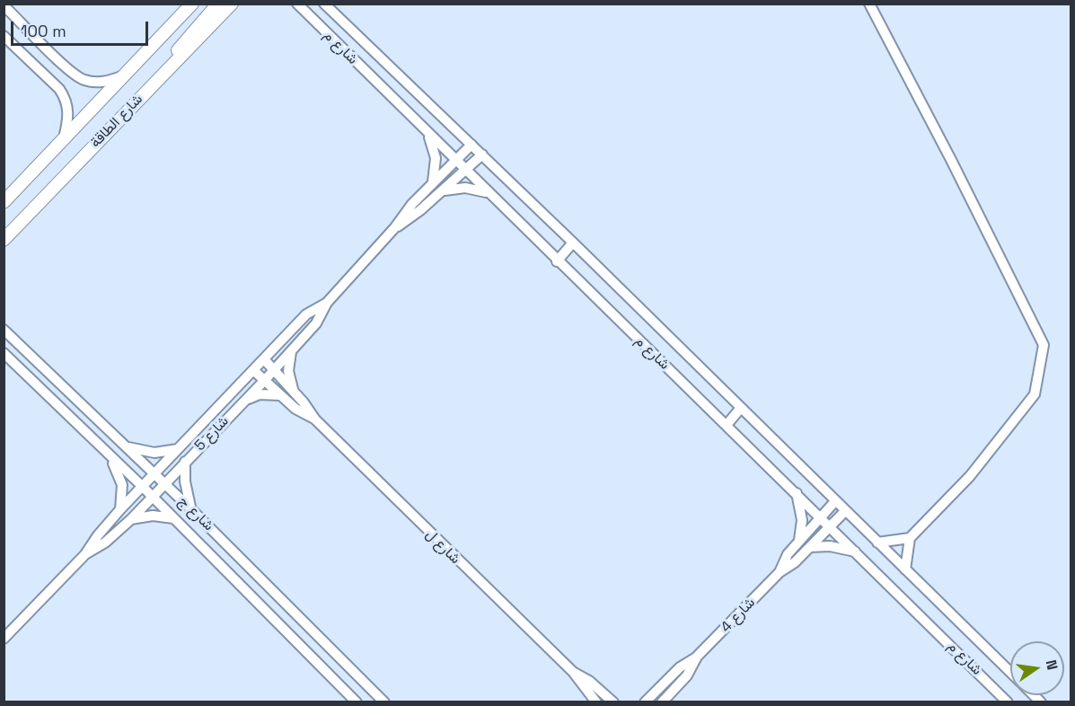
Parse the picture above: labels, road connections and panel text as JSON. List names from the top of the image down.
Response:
{
  "streets": {
    "main road": ["شارع الطاقة"],
    "street": [
      "شارع م",
      "شارع 5",
      "شارع ج",
      "شارع ل",
      "شارع 4"
    ]
  },
  "crossings": [
    ["شارع م", "شارع 5"],
    ["شارع م", "شارع 4"],
    ["شارع 5", "شارع ج"],
    ["شارع 5", "شارع ل"]
  ],
  "scale_bar": "100 m",
  "north": "right"
}
